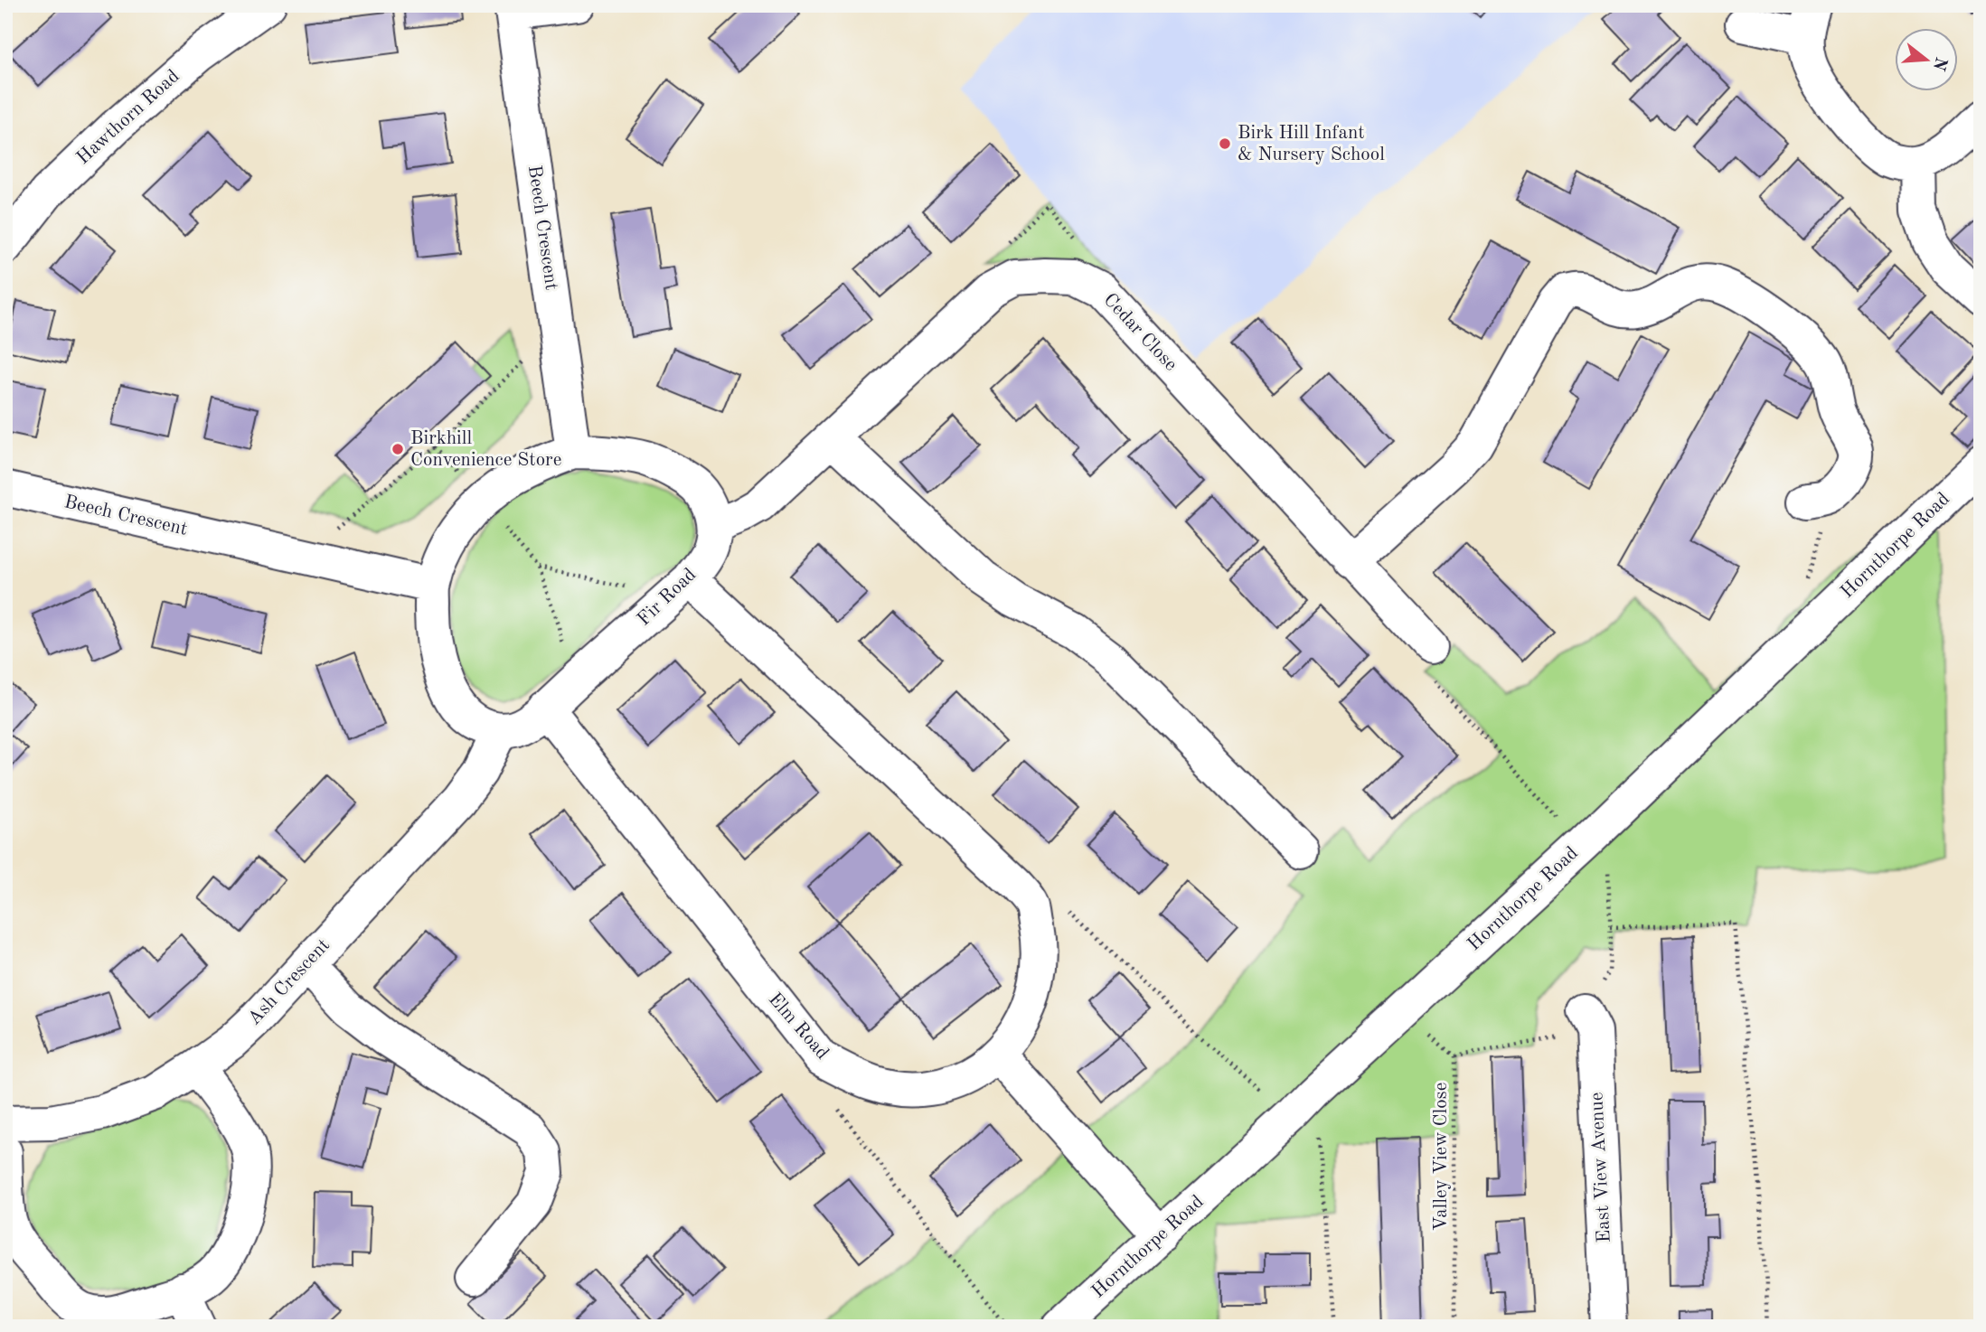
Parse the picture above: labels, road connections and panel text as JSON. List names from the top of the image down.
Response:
{
  "streets": {
    "street": [
      "Hawthorn Road",
      "Beech Crescent",
      "Cedar Close",
      "Hornthorpe Road",
      "Fir Road",
      "Ash Crescent",
      "Elm Road",
      "East View Avenue"
    ],
    "path": ["Valley View Close"]
  },
  "crossings": [
    ["Cedar Close", "Fir Road"],
    ["Hornthorpe Road", "Valley View Close"],
    ["Fir Road", "Ash Crescent"],
    ["Fir Road", "Elm Road"]
  ],
  "places": ["Birk Hill Infant & Nursery School", "Birkhill Convenience Store"],
  "north": "right"
}
